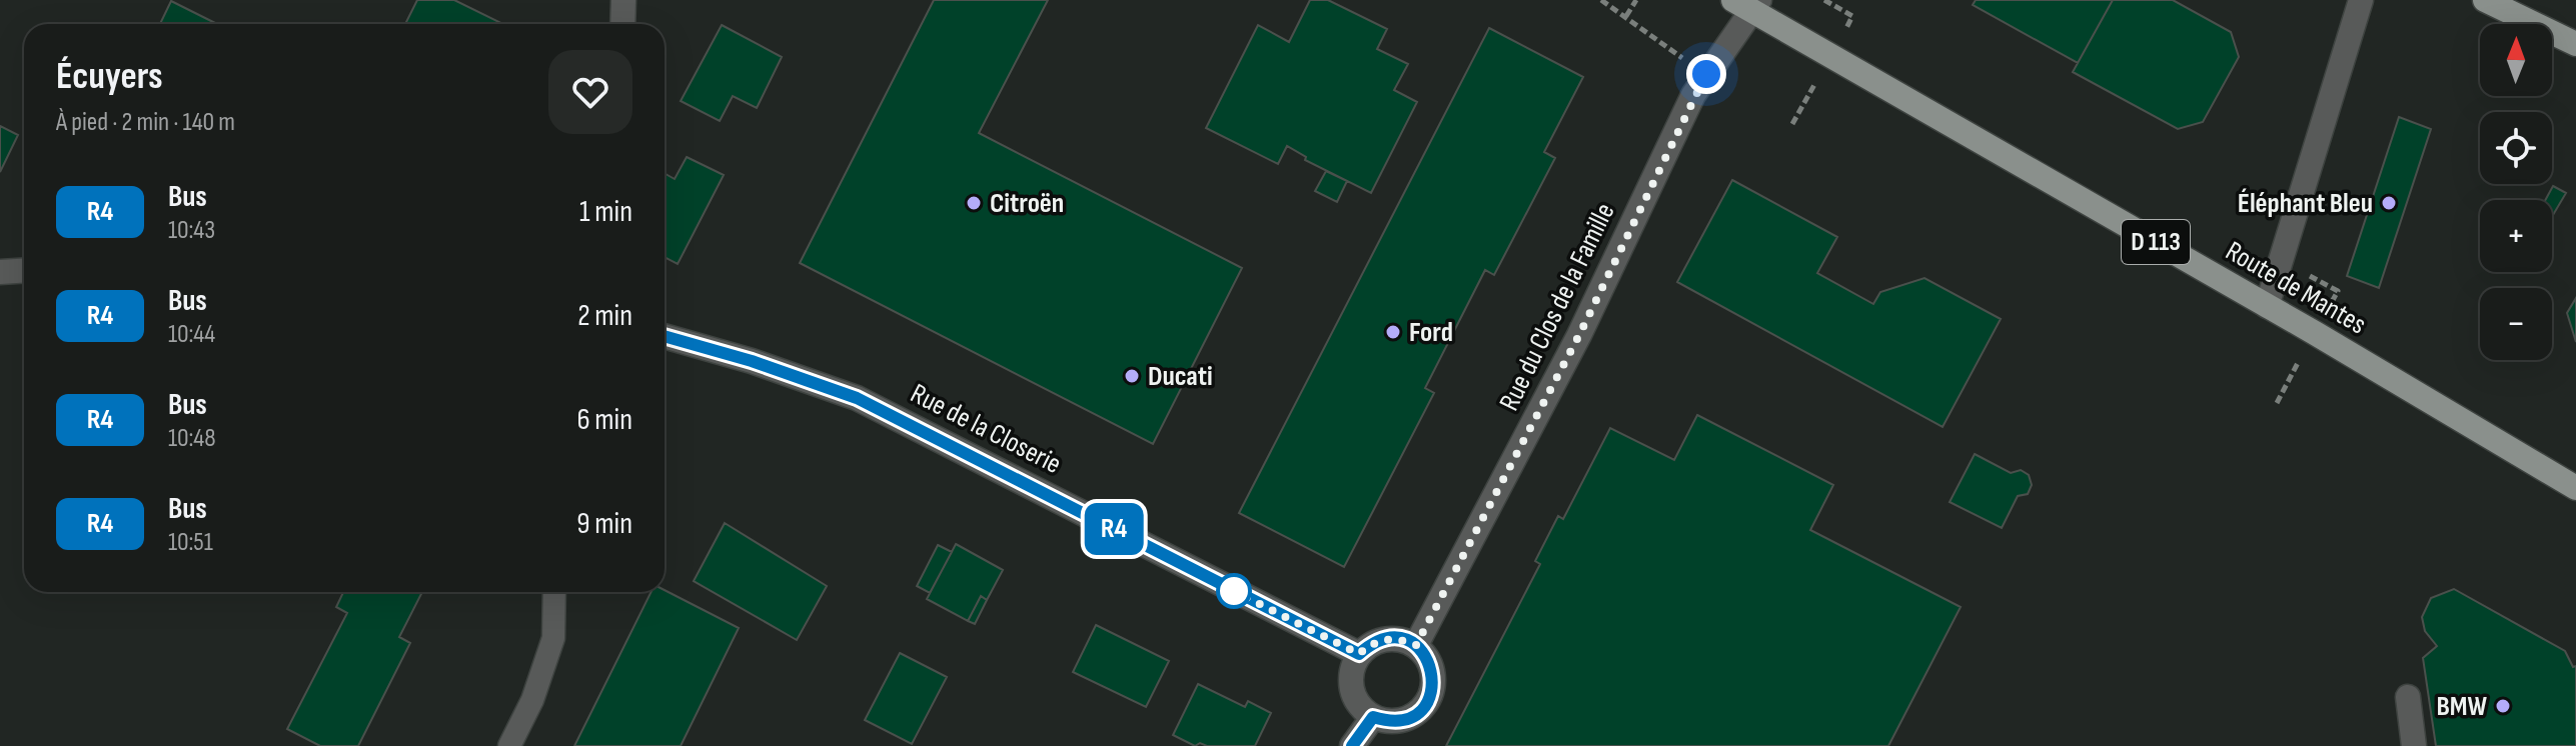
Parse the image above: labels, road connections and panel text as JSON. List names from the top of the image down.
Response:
{
  "streets": {
    "main road": ["D 113", "Route de Mantes"],
    "street": ["Rue du Clos de la Famille", "Rue de la Closerie"]
  },
  "crossings": [
    ["Route de Mantes", "Rue du Clos de la Famille"],
    ["Rue du Clos de la Famille", "Rue de la Closerie"]
  ],
  "places": [
    "Citroën",
    "Éléphant Bleu",
    "Ford",
    "Ducati",
    "BMW"
  ],
  "lines": ["bus line R4"],
  "north": "top",
  "page": {
    "on_map": "R4",
    "map_buttons": ["+", "−"],
    "heading": ["Écuyers", "À pied · 2 min · 140 m"],
    "list": [
      {
        "mark": "R4",
        "name": "Bus",
        "note": "10:43",
        "value": "1 min"
      },
      {
        "mark": "R4",
        "name": "Bus",
        "note": "10:44",
        "value": "2 min"
      },
      {
        "mark": "R4",
        "name": "Bus",
        "note": "10:48",
        "value": "6 min"
      },
      {
        "mark": "R4",
        "name": "Bus",
        "note": "10:51",
        "value": "9 min"
      }
    ]
  }
}
